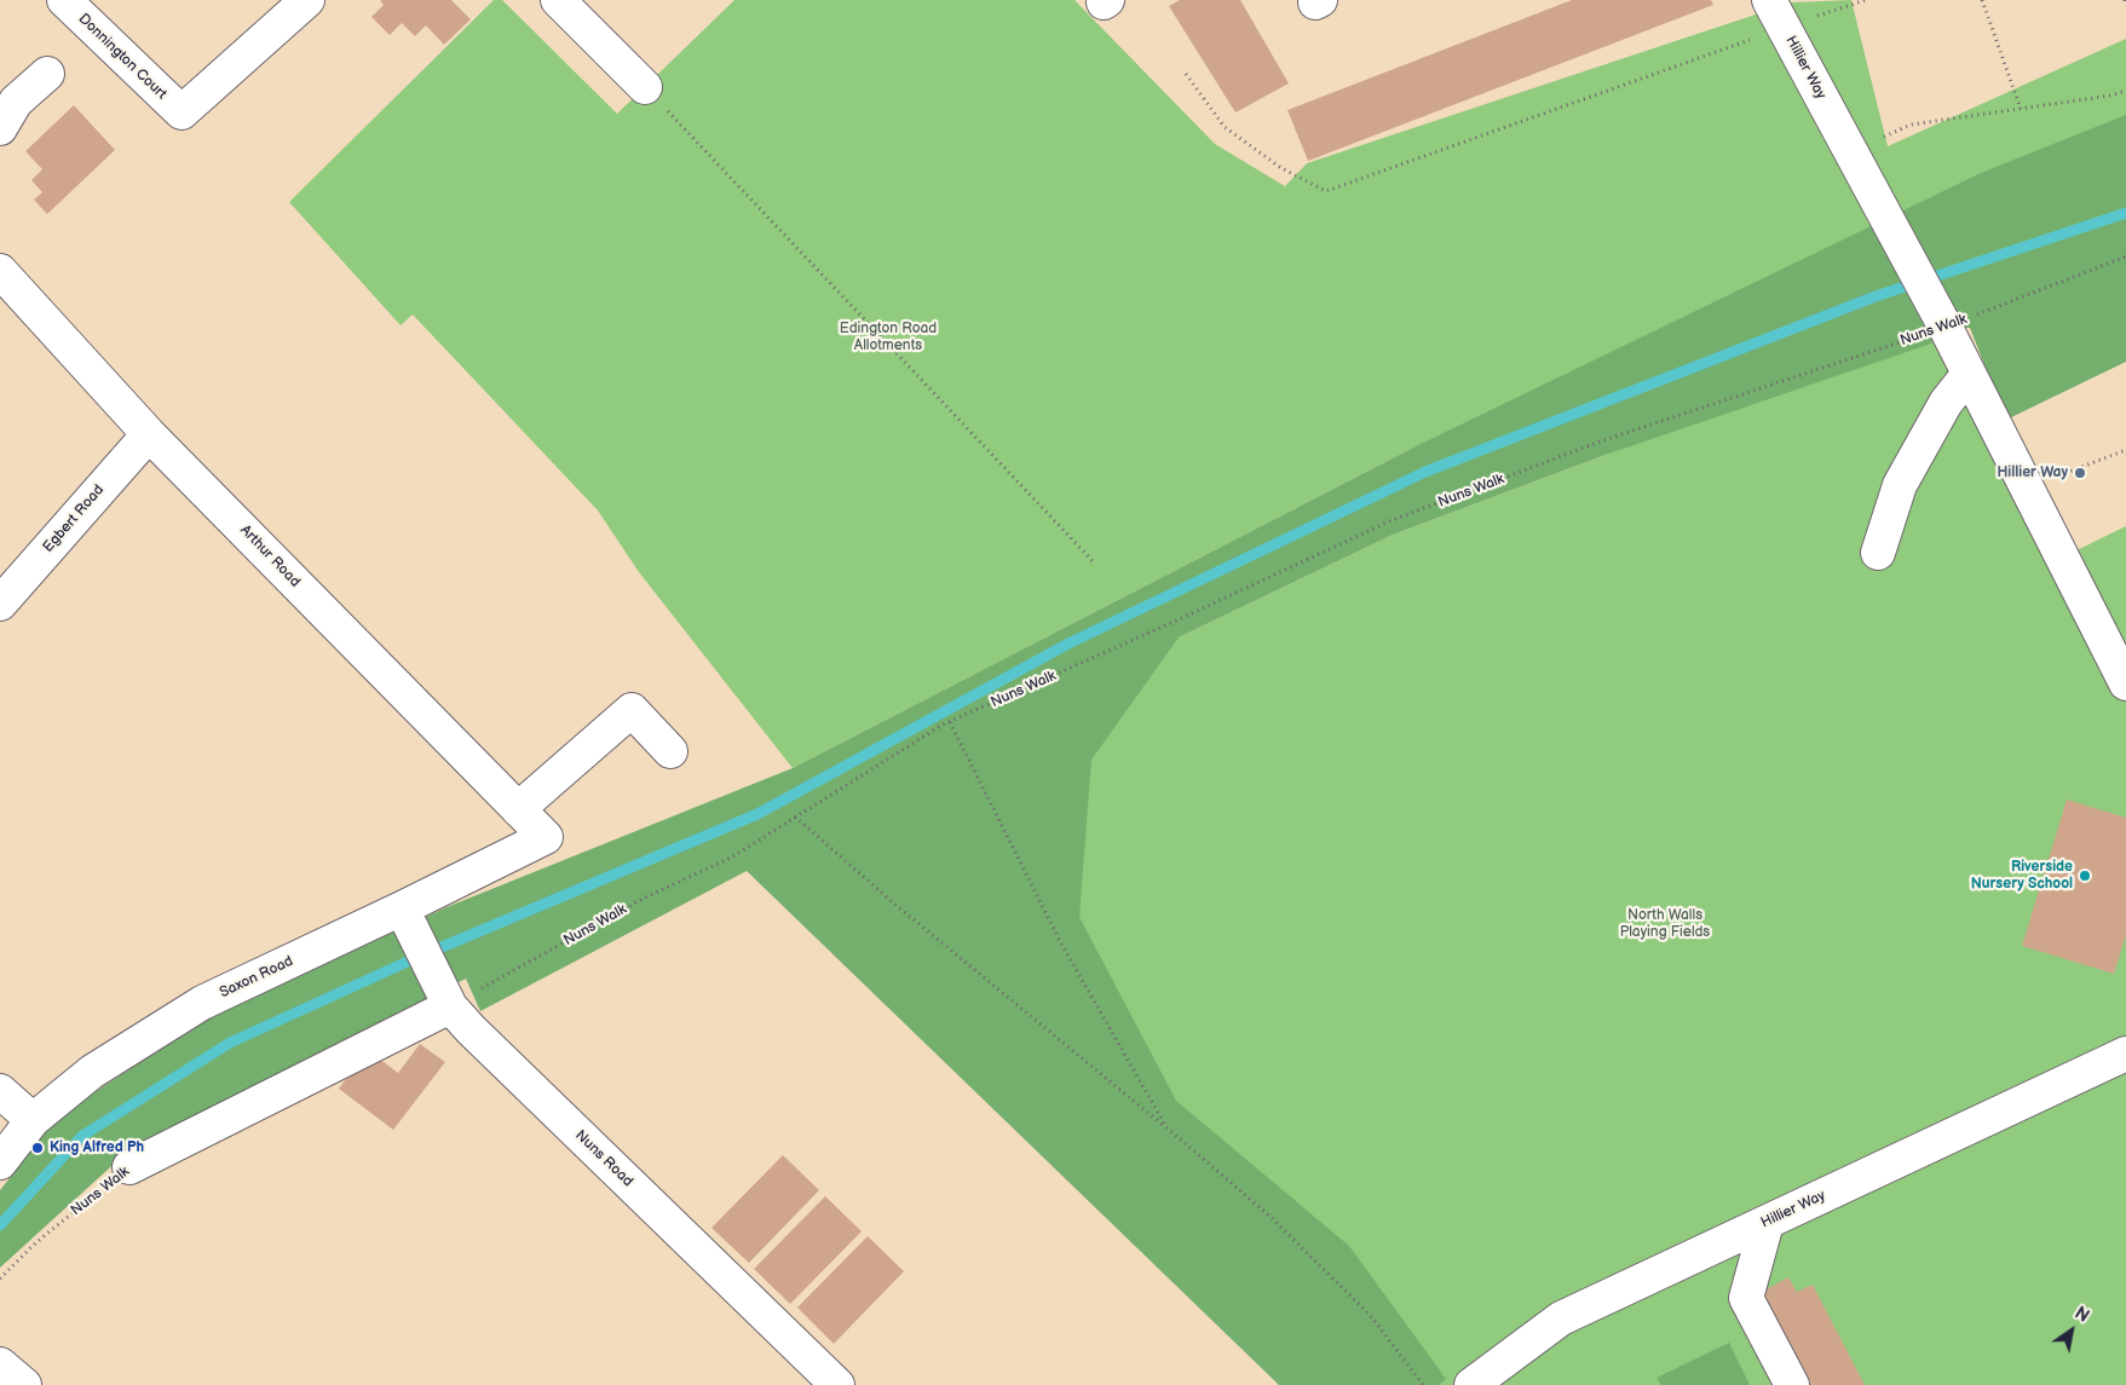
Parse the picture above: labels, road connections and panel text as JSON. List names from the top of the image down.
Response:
{
  "streets": {
    "street": [
      "Donnington Court",
      "Hillier Way",
      "Nuns Walk",
      "Egbert Road",
      "Arthur Road",
      "Saxon Road",
      "Nuns Road"
    ]
  },
  "crossings": [
    ["Hillier Way", "Nuns Walk"],
    ["Nuns Walk", "Nuns Road"],
    ["Egbert Road", "Arthur Road"],
    ["Arthur Road", "Saxon Road"],
    ["Saxon Road", "Nuns Road"]
  ],
  "parks": ["Edington Road Allotments", "North Walls Playing Fields"],
  "places": ["Hillier Way", "Riverside Nursery School", "King Alfred Ph"],
  "north": "top right"
}
